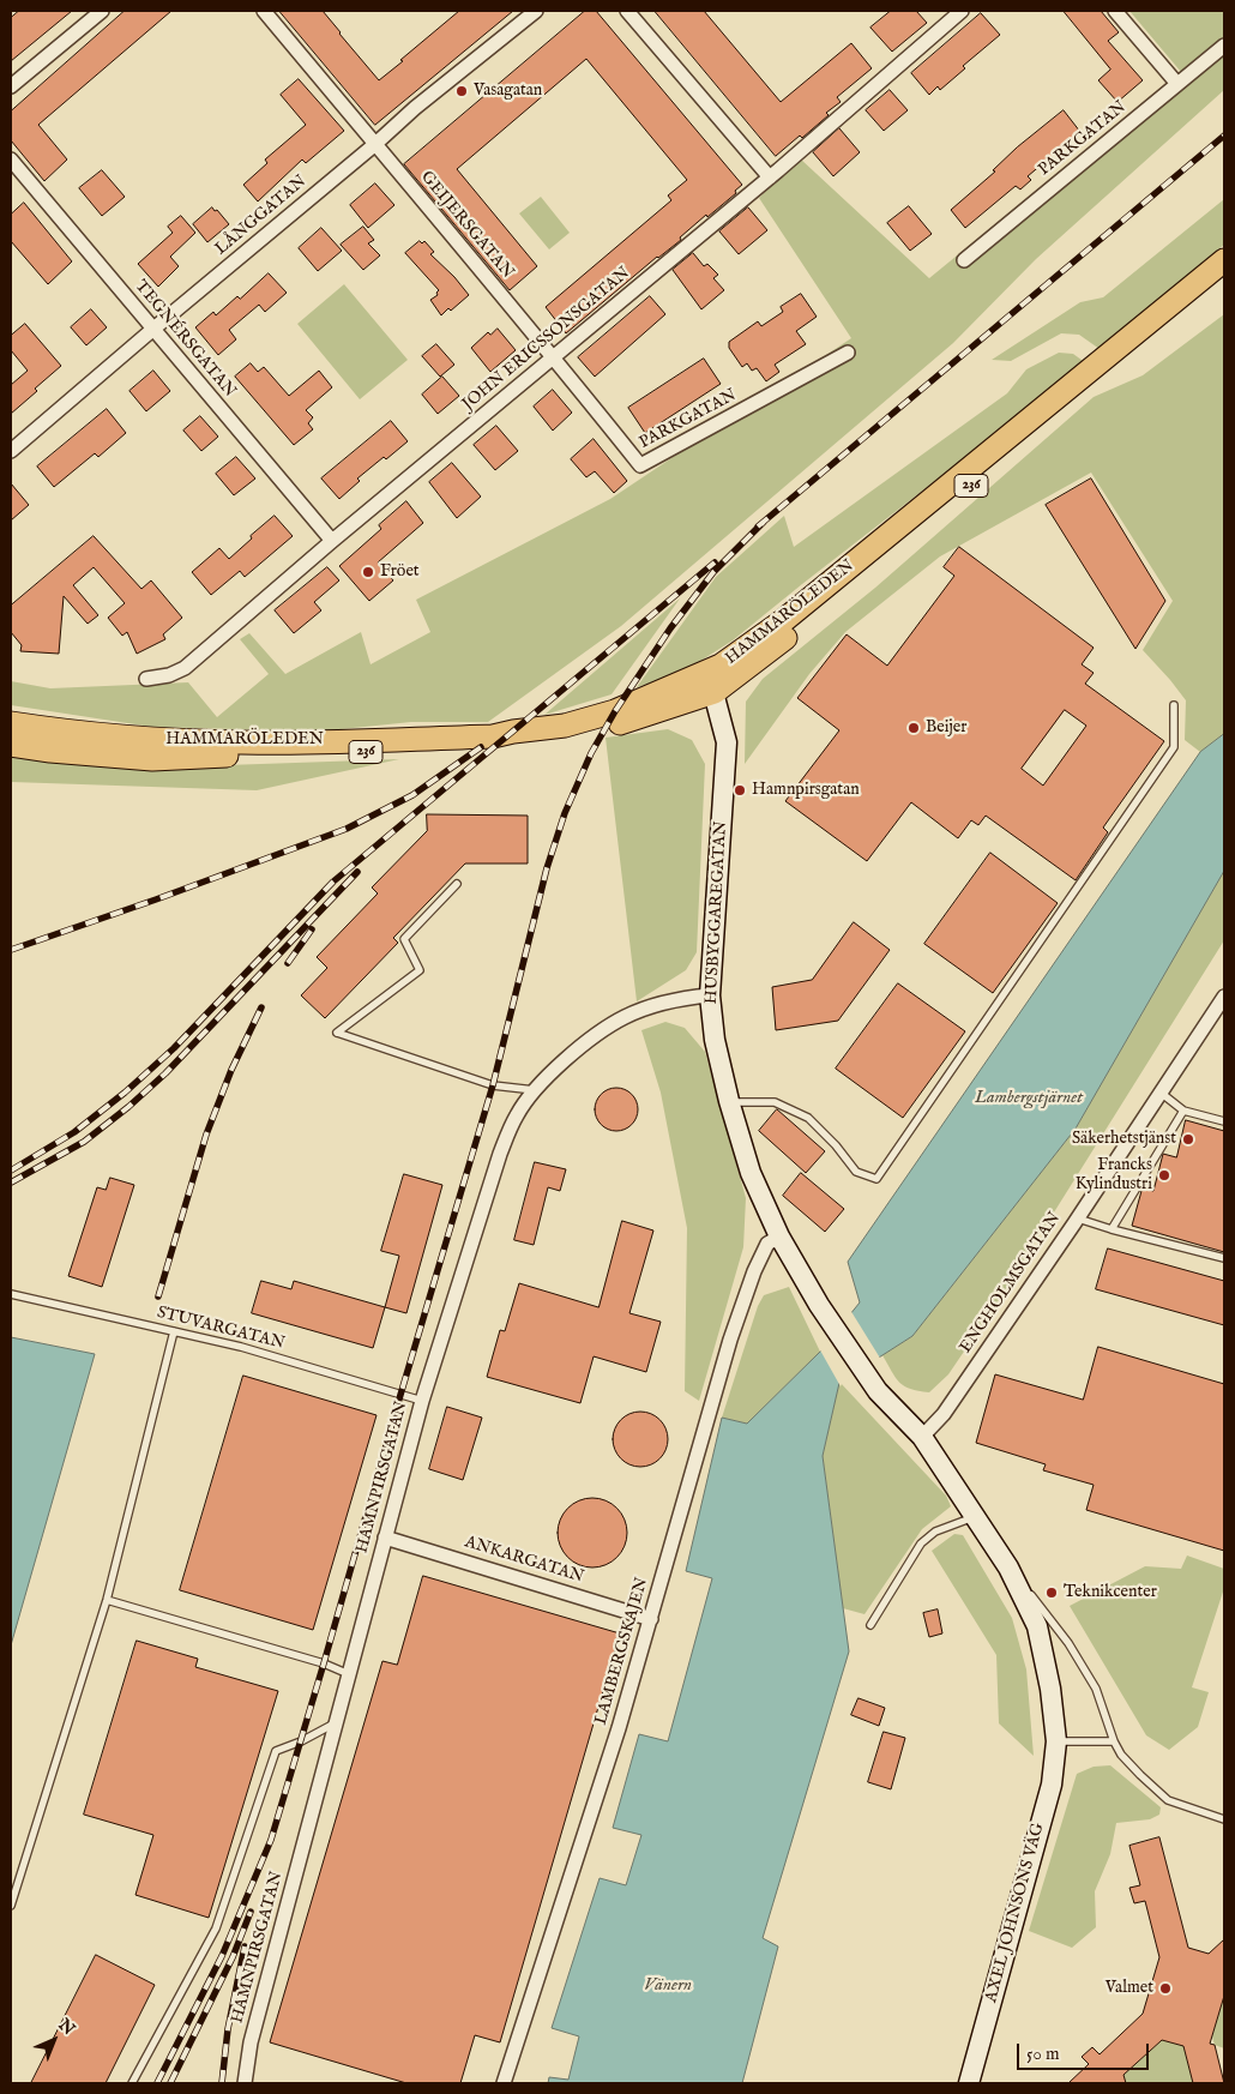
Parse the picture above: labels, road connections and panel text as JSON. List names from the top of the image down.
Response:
{
  "streets": {
    "main road": ["236", "HAMMARÖLEDEN"],
    "street": [
      "PARKGATAN",
      "LÅNGGATAN",
      "GEIJERSGATAN",
      "TEGNÉRSGATAN",
      "JOHN ERICSSONSGATAN",
      "HUSBYGGAREGATAN",
      "ENGHOLMSGATAN",
      "HAMNPIRSGATAN",
      "ANKARGATAN",
      "LAMBERGSKAJEN",
      "AXEL JOHNSONS VÄG"
    ],
    "lane": ["STUVARGATAN"]
  },
  "crossings": [
    ["PARKGATAN", "GEIJERSGATAN"],
    ["LÅNGGATAN", "GEIJERSGATAN"],
    ["LÅNGGATAN", "TEGNÉRSGATAN"],
    ["GEIJERSGATAN", "JOHN ERICSSONSGATAN"],
    ["TEGNÉRSGATAN", "JOHN ERICSSONSGATAN"],
    ["HAMMARÖLEDEN", "HUSBYGGAREGATAN"],
    ["HUSBYGGAREGATAN", "ENGHOLMSGATAN"],
    ["HUSBYGGAREGATAN", "HAMNPIRSGATAN"],
    ["HUSBYGGAREGATAN", "LAMBERGSKAJEN"],
    ["HUSBYGGAREGATAN", "AXEL JOHNSONS VÄG"],
    ["ENGHOLMSGATAN", "AXEL JOHNSONS VÄG"],
    ["STUVARGATAN", "HAMNPIRSGATAN"],
    ["HAMNPIRSGATAN", "ANKARGATAN"],
    ["ANKARGATAN", "LAMBERGSKAJEN"]
  ],
  "water": ["Lambergstjärnet", "Vänern"],
  "places": [
    "Vasagatan",
    "Fröet",
    "Beijer",
    "Hamnpirsgatan",
    "Säkerhetstjänst",
    "Francks Kylindustri",
    "Teknikcenter",
    "Valmet"
  ],
  "scale_bar": "50 m",
  "north": "top right"
}
